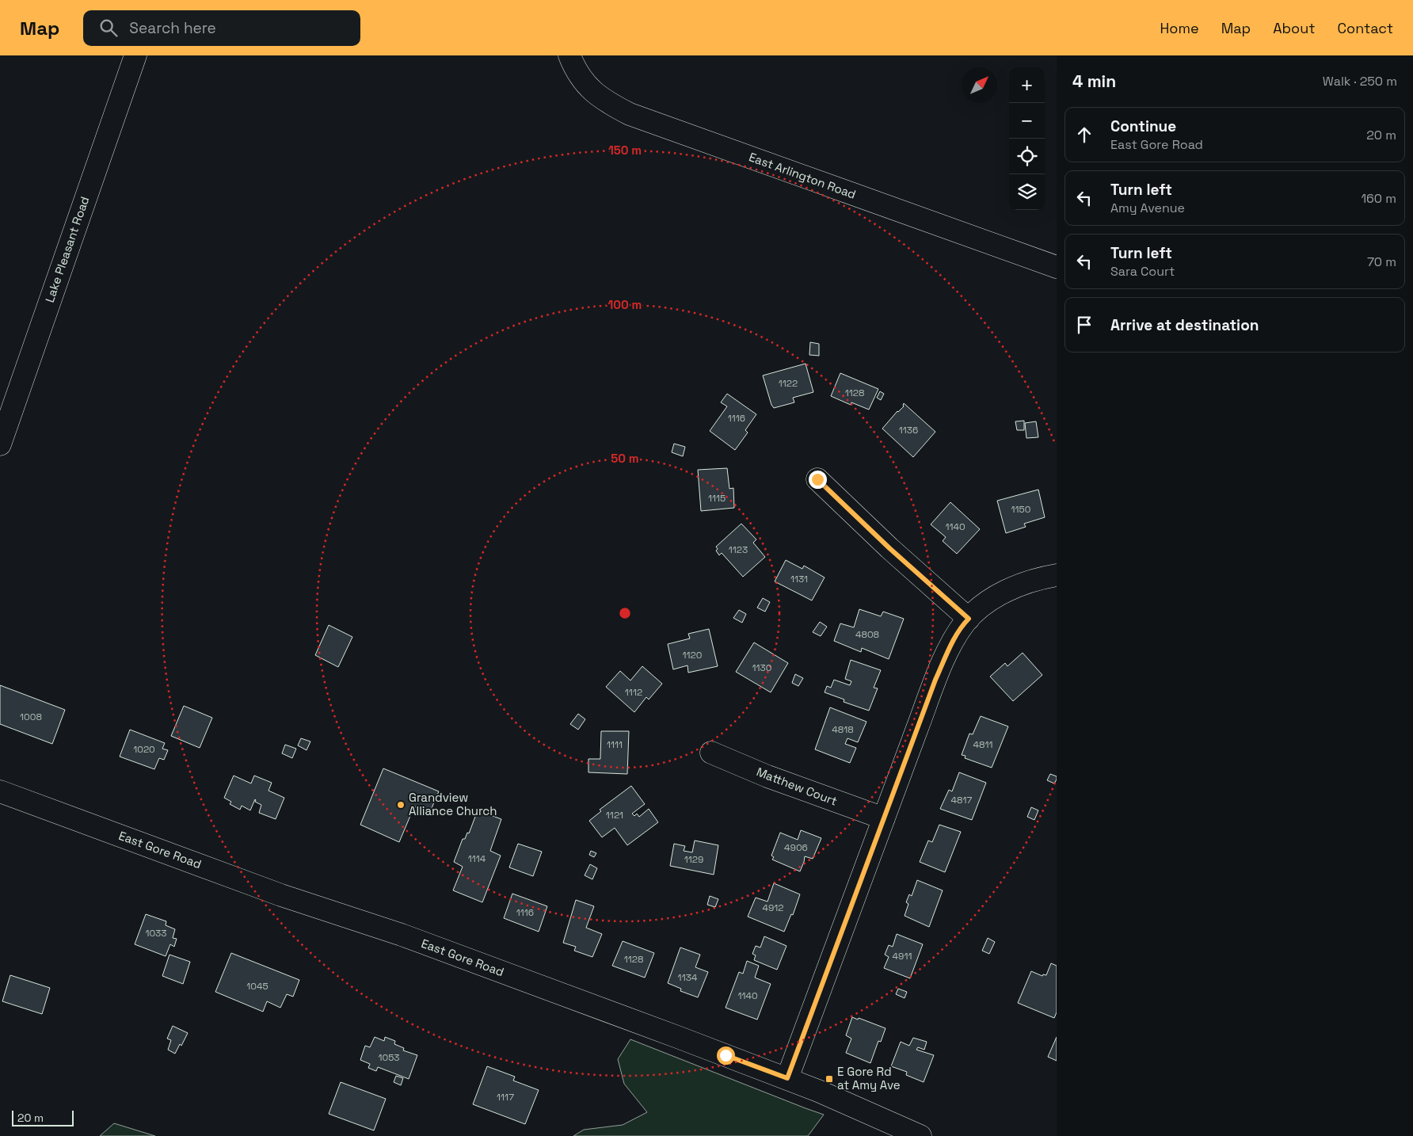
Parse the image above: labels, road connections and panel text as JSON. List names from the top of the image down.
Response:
{
  "streets": {
    "street": [
      "East Arlington Road",
      "Lake Pleasant Road",
      "Matthew Court",
      "East Gore Road"
    ]
  },
  "places": {
    "other": ["Grandview Alliance Church"],
    "transit": ["E Gore Rd at Amy Ave"]
  },
  "house_numbers": [
    "1122",
    "1128",
    "1116",
    "1136",
    "1115",
    "1150",
    "1140",
    "1123",
    "1131",
    "4808",
    "1120",
    "1130",
    "1112",
    "1008",
    "4818",
    "1111",
    "4811",
    "1020",
    "4817",
    "1121",
    "4906",
    "1114",
    "1129",
    "4912",
    "1116",
    "1033",
    "4911",
    "1128",
    "1134",
    "1045",
    "1140",
    "1053",
    "1117"
  ],
  "scale_bar": "20 m",
  "north": "top right",
  "page": {
    "header": "Map",
    "search": "Search here",
    "nav": [
      "Home",
      "Map",
      "About",
      "Contact"
    ],
    "heading": ["4 min", "Walk · 250 m"],
    "map_buttons": ["+", "−"],
    "list": [
      ["Continue", "East Gore Road", "20 m"],
      ["Turn left", "Amy Avenue", "160 m"],
      ["Turn left", "Sara Court", "70 m"],
      "Arrive at destination"
    ],
    "scale": "20 m"
  },
  "rings": ["150 m", "100 m", "50 m"]
}
